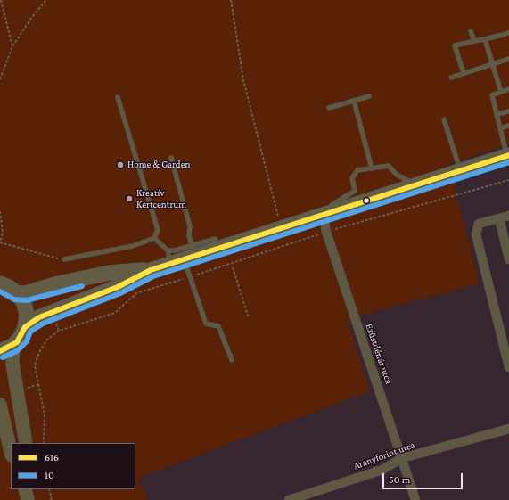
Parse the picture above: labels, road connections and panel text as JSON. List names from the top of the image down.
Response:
{
  "streets": {
    "street": ["Ezüstdénár utca", "Aranyforint utca"]
  },
  "crossings": [
    ["Ezüstdénár utca", "Aranyforint utca"]
  ],
  "places": ["Home & Garden", "Kreatív Kertcentrum"],
  "lines": ["transit line 616", "transit line 10"],
  "legend": ["616", "10"],
  "scale_bar": "50 m"
}
